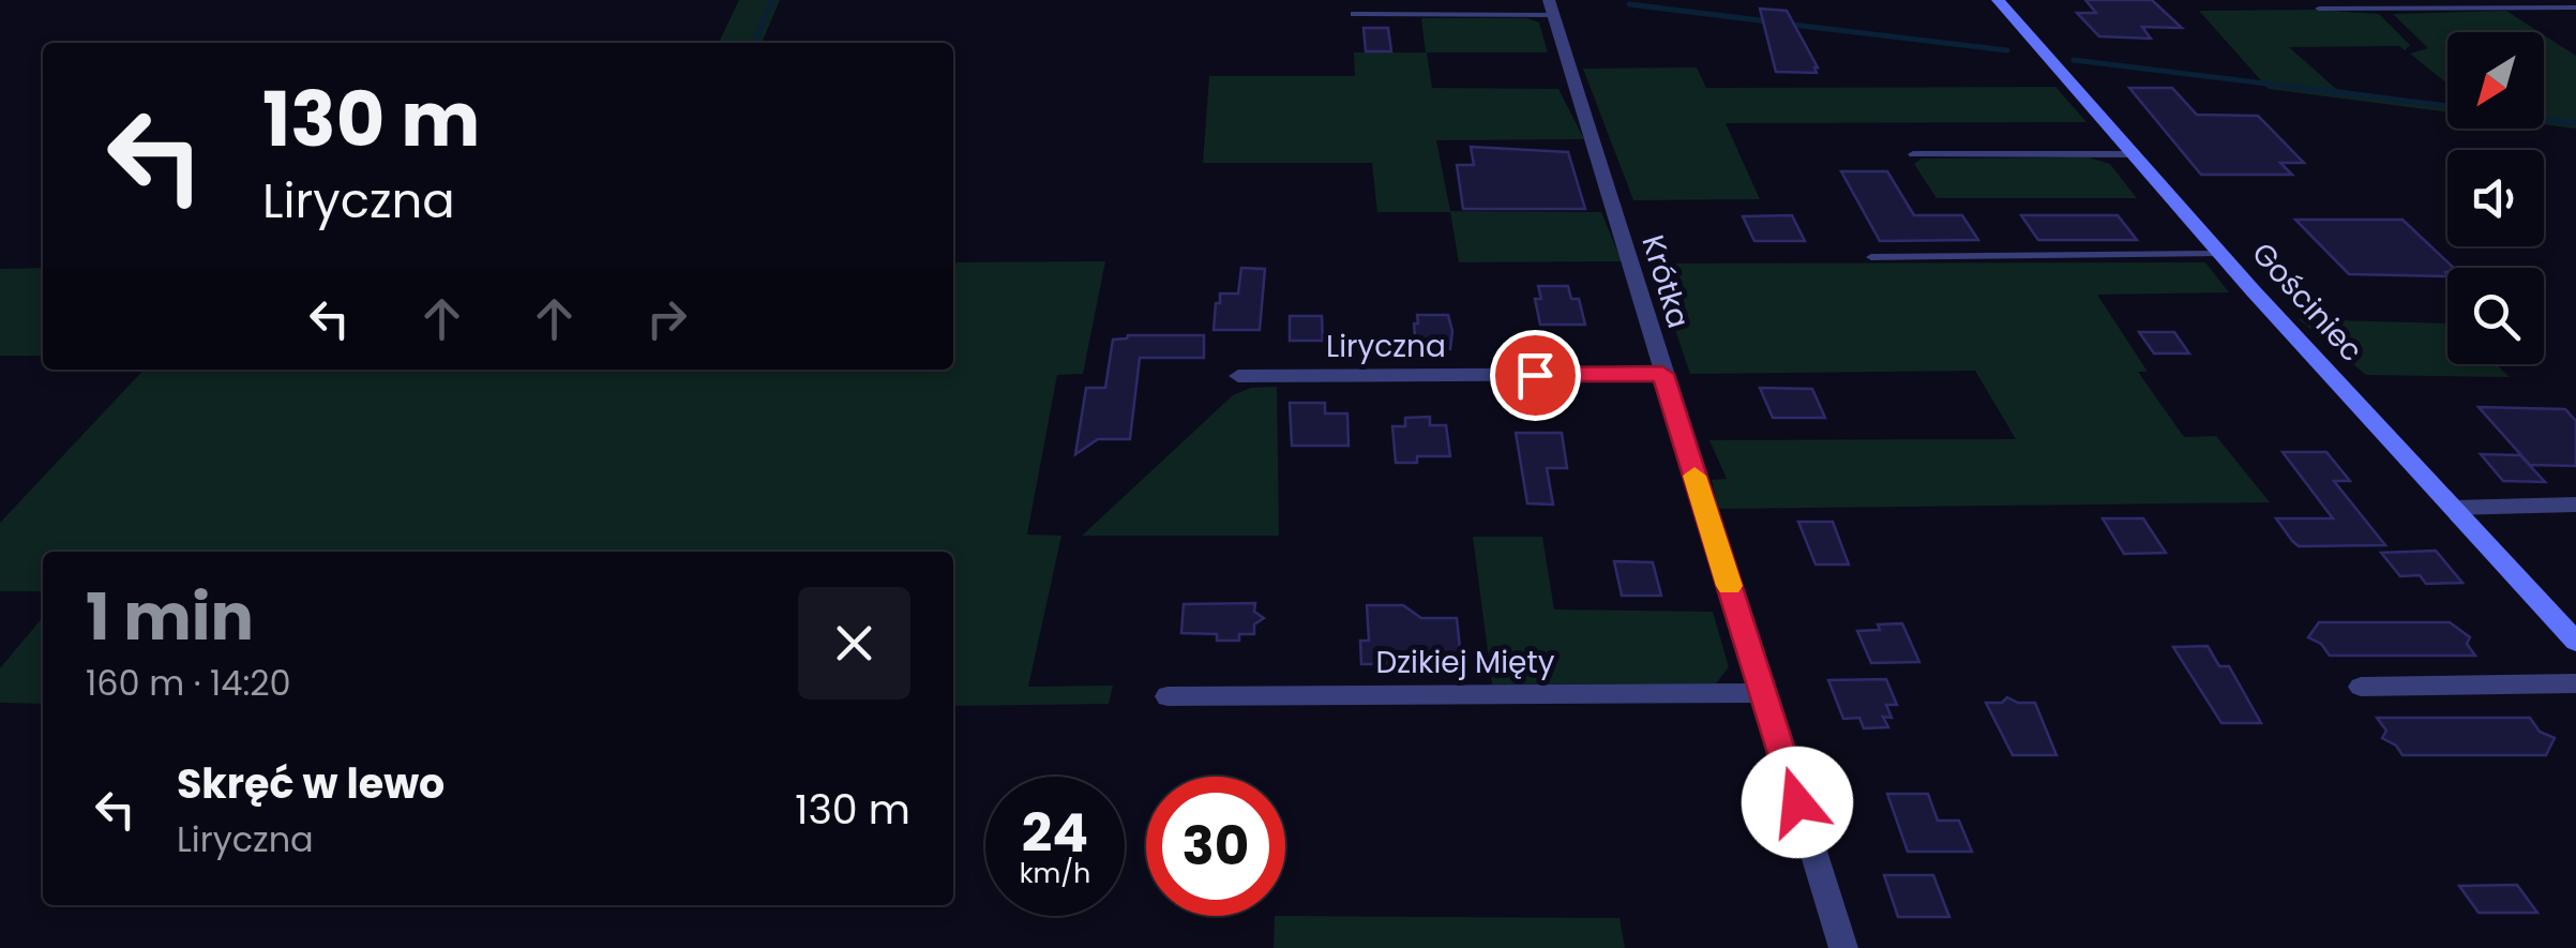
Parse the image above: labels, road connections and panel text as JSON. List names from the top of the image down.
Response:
{
  "streets": {
    "street": [
      "Krótka",
      "Gościniec",
      "Liryczna",
      "Dzikiej Mięty"
    ]
  },
  "crossings": [
    ["Krótka", "Liryczna"],
    ["Krótka", "Dzikiej Mięty"]
  ],
  "north": "bottom left",
  "page": {
    "turn": ["130 m", "Liryczna"],
    "heading": ["1 min", "160 m · 14:20"],
    "list": [
      {
        "name": "Skręć w lewo",
        "note": "Liryczna",
        "value": "130 m"
      }
    ],
    "speed": "24 km/h",
    "limit": "30"
  }
}
